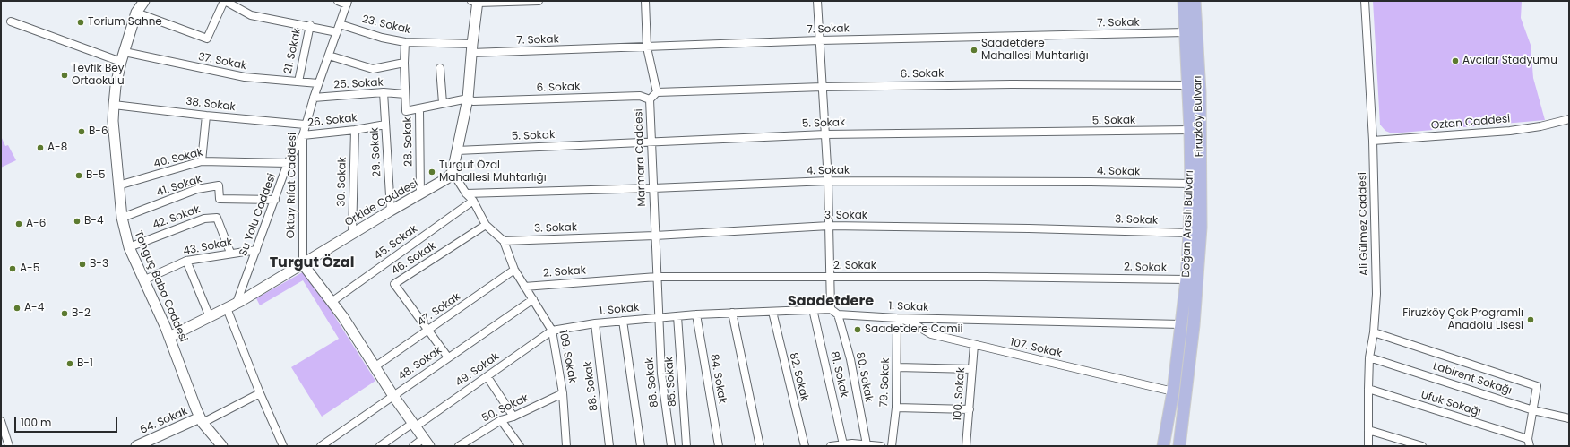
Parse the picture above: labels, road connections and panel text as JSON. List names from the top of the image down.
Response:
{
  "streets": {
    "main road": ["Firuzköy Bulvarı", "Doğan Araslı Bulvarı"],
    "street": [
      "7. Sokak",
      "23. Sokak",
      "21. Sokak",
      "37. Sokak",
      "6. Sokak",
      "25. Sokak",
      "38. Sokak",
      "26. Sokak",
      "5. Sokak",
      "Oztan Caddesi",
      "28. Sokak",
      "29. Sokak",
      "Marmara Caddesi",
      "40. Sokak",
      "4. Sokak",
      "30. Sokak",
      "Oktay Rıfat Caddesi",
      "41. Sokak",
      "Orkide Caddesi",
      "Su Yolu Caddesi",
      "3. Sokak",
      "42. Sokak",
      "Ali Gülmez Caddesi",
      "45. Sokak",
      "43. Sokak",
      "46. Sokak",
      "2. Sokak",
      "Tonguç Baba Caddesi",
      "1. Sokak",
      "47. Sokak",
      "107. Sokak",
      "109. Sokak",
      "48. Sokak",
      "49. Sokak",
      "81. Sokak",
      "82. Sokak",
      "80. Sokak",
      "84. Sokak",
      "Labirent Sokağı",
      "85. Sokak",
      "86. Sokak",
      "79. Sokak",
      "88. Sokak",
      "100. Sokak",
      "Ufuk Sokağı",
      "50. Sokak",
      "64. Sokak"
    ]
  },
  "crossings": [
    ["7. Sokak", "23. Sokak"],
    ["7. Sokak", "Doğan Araslı Bulvarı"],
    ["23. Sokak", "Oktay Rıfat Caddesi"],
    ["21. Sokak", "37. Sokak"],
    ["37. Sokak", "Oktay Rıfat Caddesi"],
    ["37. Sokak", "Tonguç Baba Caddesi"],
    ["6. Sokak", "28. Sokak"],
    ["6. Sokak", "Marmara Caddesi"],
    ["6. Sokak", "Doğan Araslı Bulvarı"],
    ["25. Sokak", "28. Sokak"],
    ["25. Sokak", "29. Sokak"],
    ["25. Sokak", "Oktay Rıfat Caddesi"],
    ["38. Sokak", "Oktay Rıfat Caddesi"],
    ["38. Sokak", "Tonguç Baba Caddesi"],
    ["26. Sokak", "29. Sokak"],
    ["26. Sokak", "30. Sokak"],
    ["26. Sokak", "Oktay Rıfat Caddesi"],
    ["26. Sokak", "Su Yolu Caddesi"],
    ["5. Sokak", "Marmara Caddesi"],
    ["5. Sokak", "Doğan Araslı Bulvarı"],
    ["Oztan Caddesi", "Ali Gülmez Caddesi"],
    ["28. Sokak", "Orkide Caddesi"],
    ["29. Sokak", "Orkide Caddesi"],
    ["Marmara Caddesi", "4. Sokak"],
    ["Marmara Caddesi", "3. Sokak"],
    ["Marmara Caddesi", "2. Sokak"],
    ["Marmara Caddesi", "1. Sokak"],
    ["Marmara Caddesi", "86. Sokak"],
    ["40. Sokak", "Su Yolu Caddesi"],
    ["40. Sokak", "Tonguç Baba Caddesi"],
    ["4. Sokak", "Doğan Araslı Bulvarı"],
    ["4. Sokak", "109. Sokak"],
    ["30. Sokak", "Orkide Caddesi"],
    ["Oktay Rıfat Caddesi", "Orkide Caddesi"],
    ["Oktay Rıfat Caddesi", "Su Yolu Caddesi"],
    ["41. Sokak", "Su Yolu Caddesi"],
    ["41. Sokak", "Tonguç Baba Caddesi"],
    ["Orkide Caddesi", "Su Yolu Caddesi"],
    ["Orkide Caddesi", "Tonguç Baba Caddesi"],
    ["Orkide Caddesi", "109. Sokak"],
    ["Su Yolu Caddesi", "43. Sokak"],
    ["3. Sokak", "Doğan Araslı Bulvarı"],
    ["3. Sokak", "109. Sokak"],
    ["42. Sokak", "43. Sokak"],
    ["42. Sokak", "Tonguç Baba Caddesi"],
    ["Doğan Araslı Bulvarı", "2. Sokak"],
    ["Doğan Araslı Bulvarı", "1. Sokak"],
    ["Doğan Araslı Bulvarı", "107. Sokak"],
    ["Ali Gülmez Caddesi", "Labirent Sokağı"],
    ["Ali Gülmez Caddesi", "Ufuk Sokağı"],
    ["45. Sokak", "109. Sokak"],
    ["43. Sokak", "Tonguç Baba Caddesi"],
    ["46. Sokak", "47. Sokak"],
    ["46. Sokak", "109. Sokak"],
    ["46. Sokak", "48. Sokak"],
    ["2. Sokak", "109. Sokak"],
    ["Tonguç Baba Caddesi", "64. Sokak"],
    ["1. Sokak", "107. Sokak"],
    ["1. Sokak", "109. Sokak"],
    ["1. Sokak", "49. Sokak"],
    ["1. Sokak", "81. Sokak"],
    ["1. Sokak", "82. Sokak"],
    ["1. Sokak", "80. Sokak"],
    ["1. Sokak", "84. Sokak"],
    ["1. Sokak", "85. Sokak"],
    ["1. Sokak", "86. Sokak"],
    ["1. Sokak", "79. Sokak"],
    ["1. Sokak", "88. Sokak"],
    ["47. Sokak", "109. Sokak"],
    ["107. Sokak", "79. Sokak"],
    ["107. Sokak", "100. Sokak"],
    ["109. Sokak", "48. Sokak"],
    ["109. Sokak", "49. Sokak"],
    ["109. Sokak", "50. Sokak"]
  ],
  "districts": ["Turgut Özal", "Saadetdere"],
  "places": [
    "Torium Sahne",
    "Saadetdere Mahallesi Muhtarlığı",
    "Avcılar Stadyumu",
    "Tevfik Bey Ortaokulu",
    "B-6",
    "A-8",
    "Turgut Özal Mahallesi Muhtarlığı",
    "B-5",
    "B-4",
    "A-6",
    "B-3",
    "A-5",
    "A-4",
    "B-2",
    "Firuzköy Çok Programlı Anadolu Lisesi",
    "Saadetdere Camii",
    "B-1"
  ],
  "scale_bar": "100 m"
}
